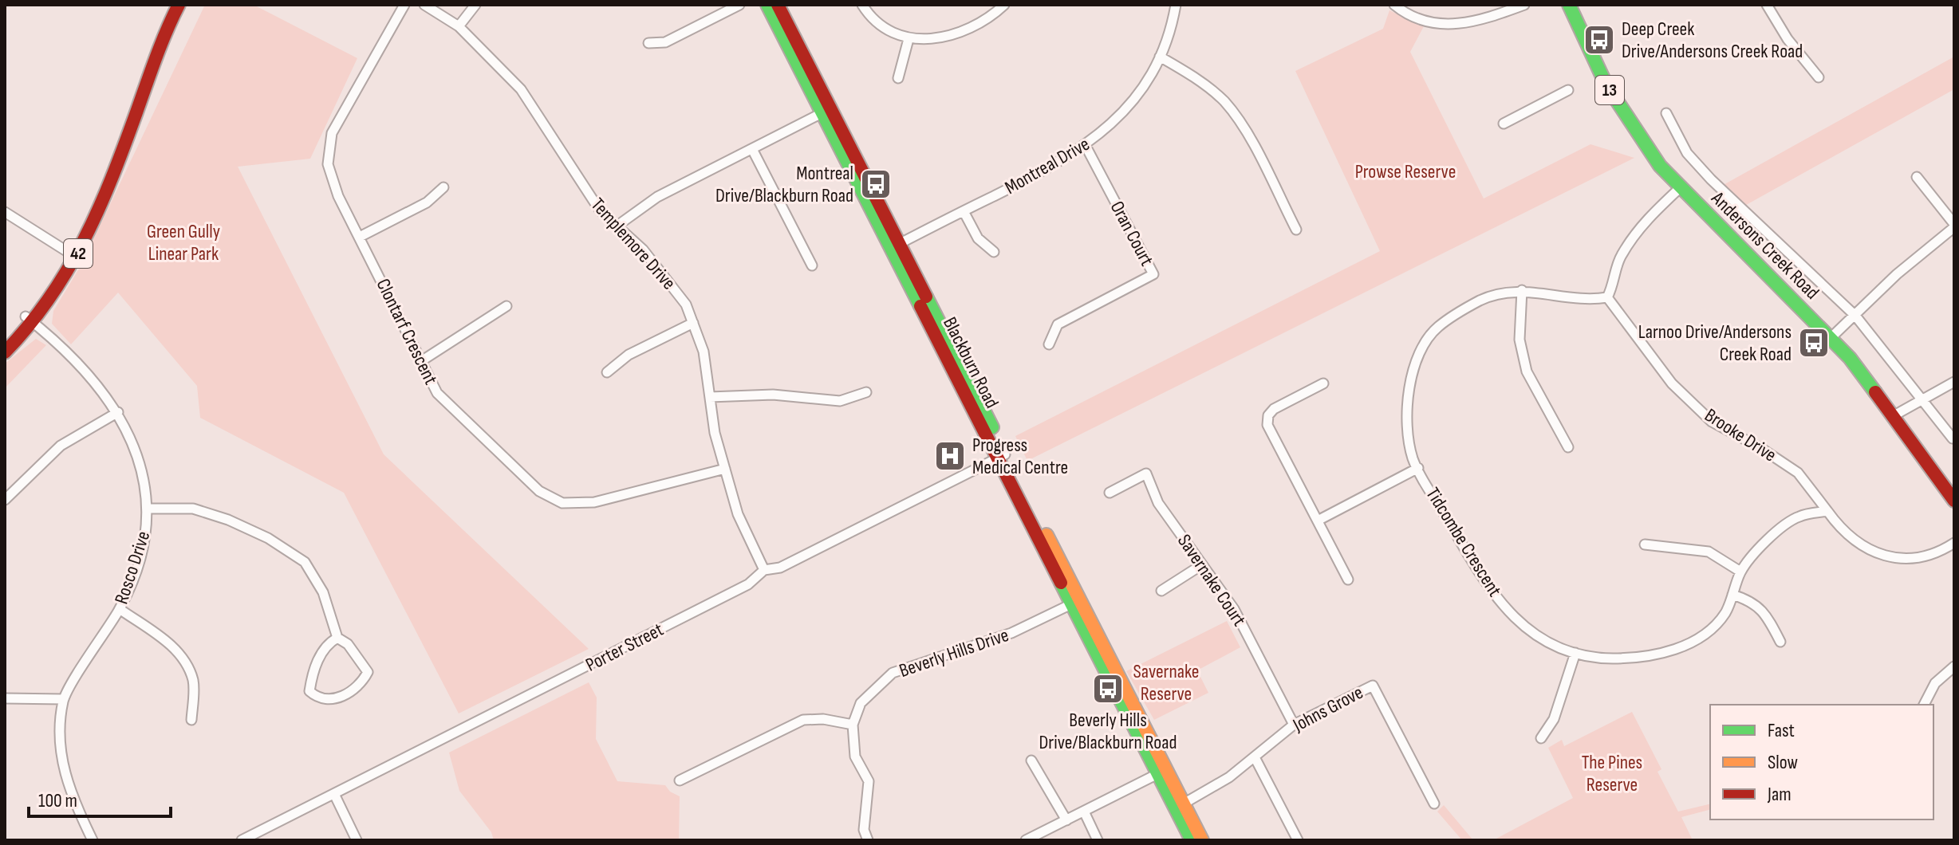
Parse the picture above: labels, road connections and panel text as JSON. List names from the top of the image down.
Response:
{
  "streets": {
    "main road": [
      "13",
      "Andersons Creek Road",
      "42",
      "Blackburn Road"
    ],
    "street": [
      "Montreal Drive",
      "Oran Court",
      "Templemore Drive",
      "Clontarf Crescent",
      "Brooke Drive",
      "Tidcombe Crescent",
      "Rosco Drive",
      "Savernake Court",
      "Porter Street",
      "Beverly Hills Drive",
      "Johns Grove"
    ]
  },
  "crossings": [
    ["Montreal Drive", "Oran Court"],
    ["Montreal Drive", "Blackburn Road"],
    ["Templemore Drive", "Clontarf Crescent"],
    ["Templemore Drive", "Porter Street"],
    ["42", "Rosco Drive"],
    ["Blackburn Road", "Porter Street"],
    ["Blackburn Road", "Beverly Hills Drive"],
    ["Blackburn Road", "Johns Grove"],
    ["Brooke Drive", "Tidcombe Crescent"],
    ["Savernake Court", "Johns Grove"]
  ],
  "parks": [
    "Prowse Reserve",
    "Green Gully Linear Park",
    "Savernake Reserve",
    "The Pines Reserve"
  ],
  "places": {
    "bus stop": [
      "Deep Creek Drive/Andersons Creek Road",
      "Montreal Drive/Blackburn Road",
      "Larnoo Drive/Andersons Creek Road",
      "Beverly Hills Drive/Blackburn Road"
    ],
    "hospital": ["Progress Medical Centre"]
  },
  "legend": ["Fast", "Slow", "Jam"],
  "scale_bar": "100 m"
}
